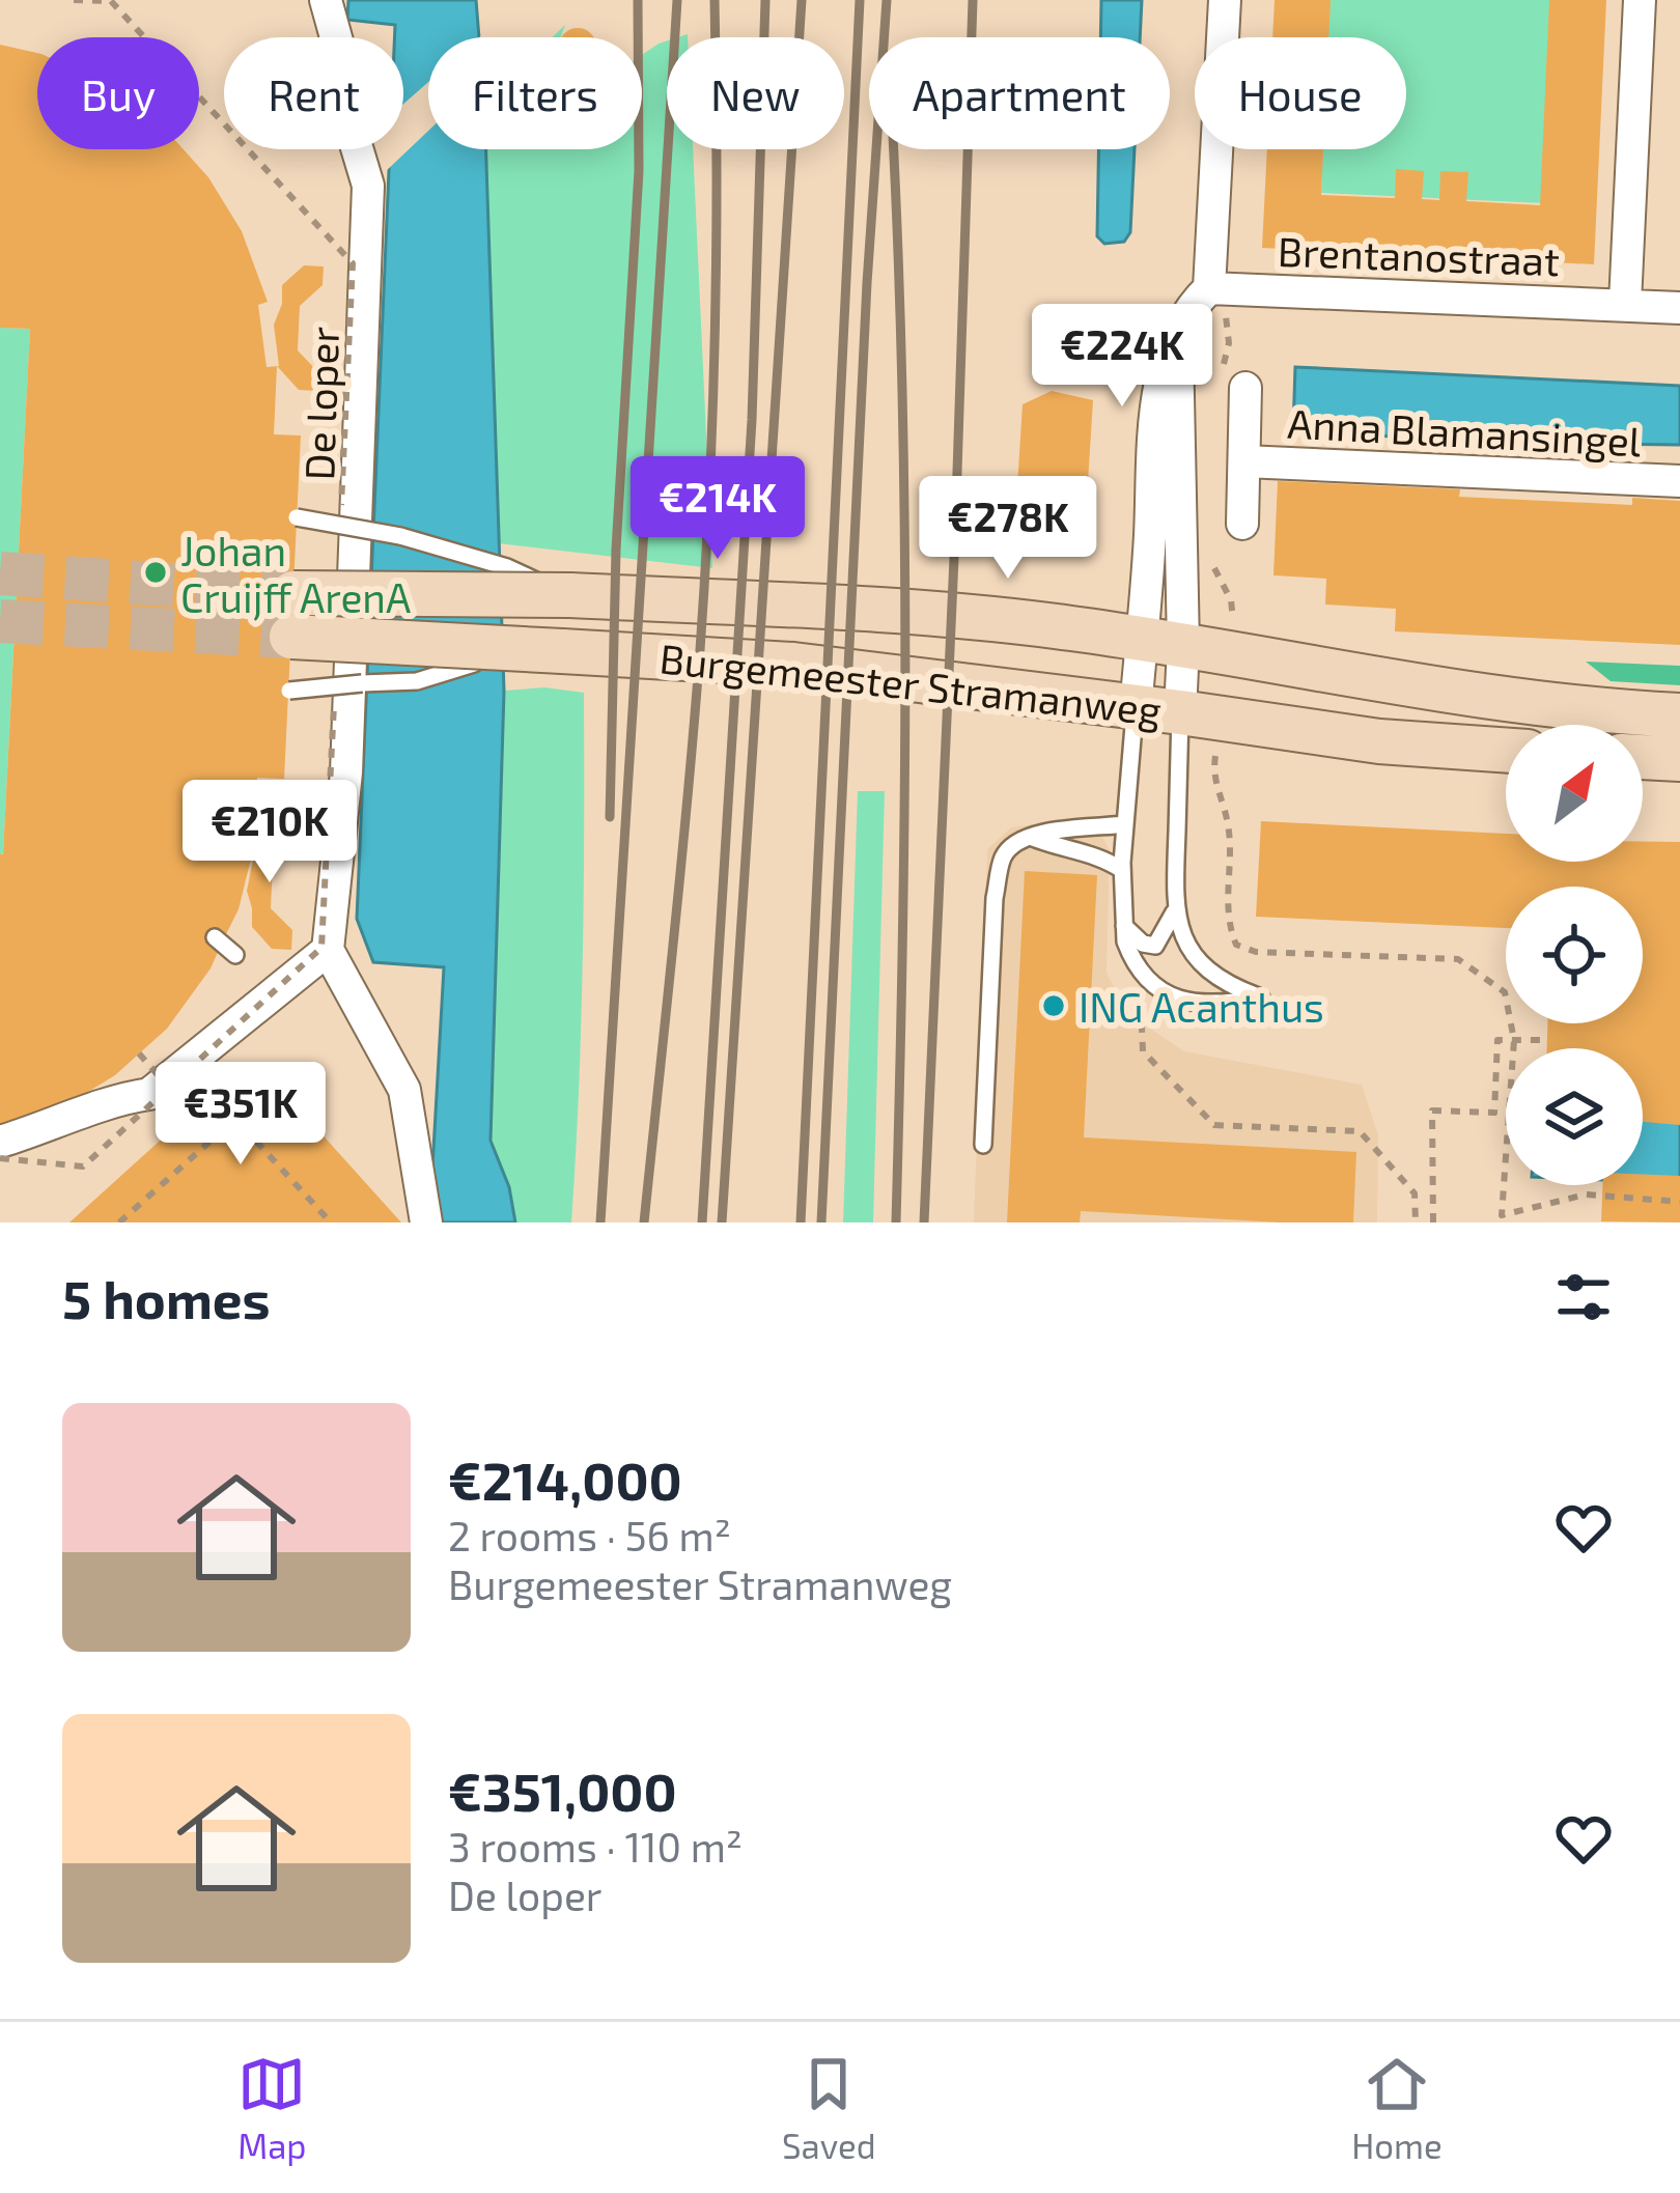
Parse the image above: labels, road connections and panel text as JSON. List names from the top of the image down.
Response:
{
  "streets": {
    "main road": ["Burgemeester Stramanweg"],
    "street": ["Brentanostraat", "De loper", "Anna Blamansingel"]
  },
  "places": ["Johan Cruijff ArenA", "ING Acanthus"],
  "north": "top right",
  "page": {
    "chip": [
      "Buy",
      "Rent",
      "Filters",
      "New",
      "Apartment",
      "House"
    ],
    "price": [
      "€224K",
      "€214K",
      "€278K",
      "€210K",
      "€351K"
    ],
    "heading": "5 homes",
    "list": [
      {
        "name": "€214,000",
        "note": "2 rooms · 56 m² · Burgemeester Stramanweg"
      },
      {
        "name": "€351,000",
        "note": "3 rooms · 110 m² · De loper"
      }
    ],
    "tabs": ["Map", "Saved", "Home"]
  }
}
